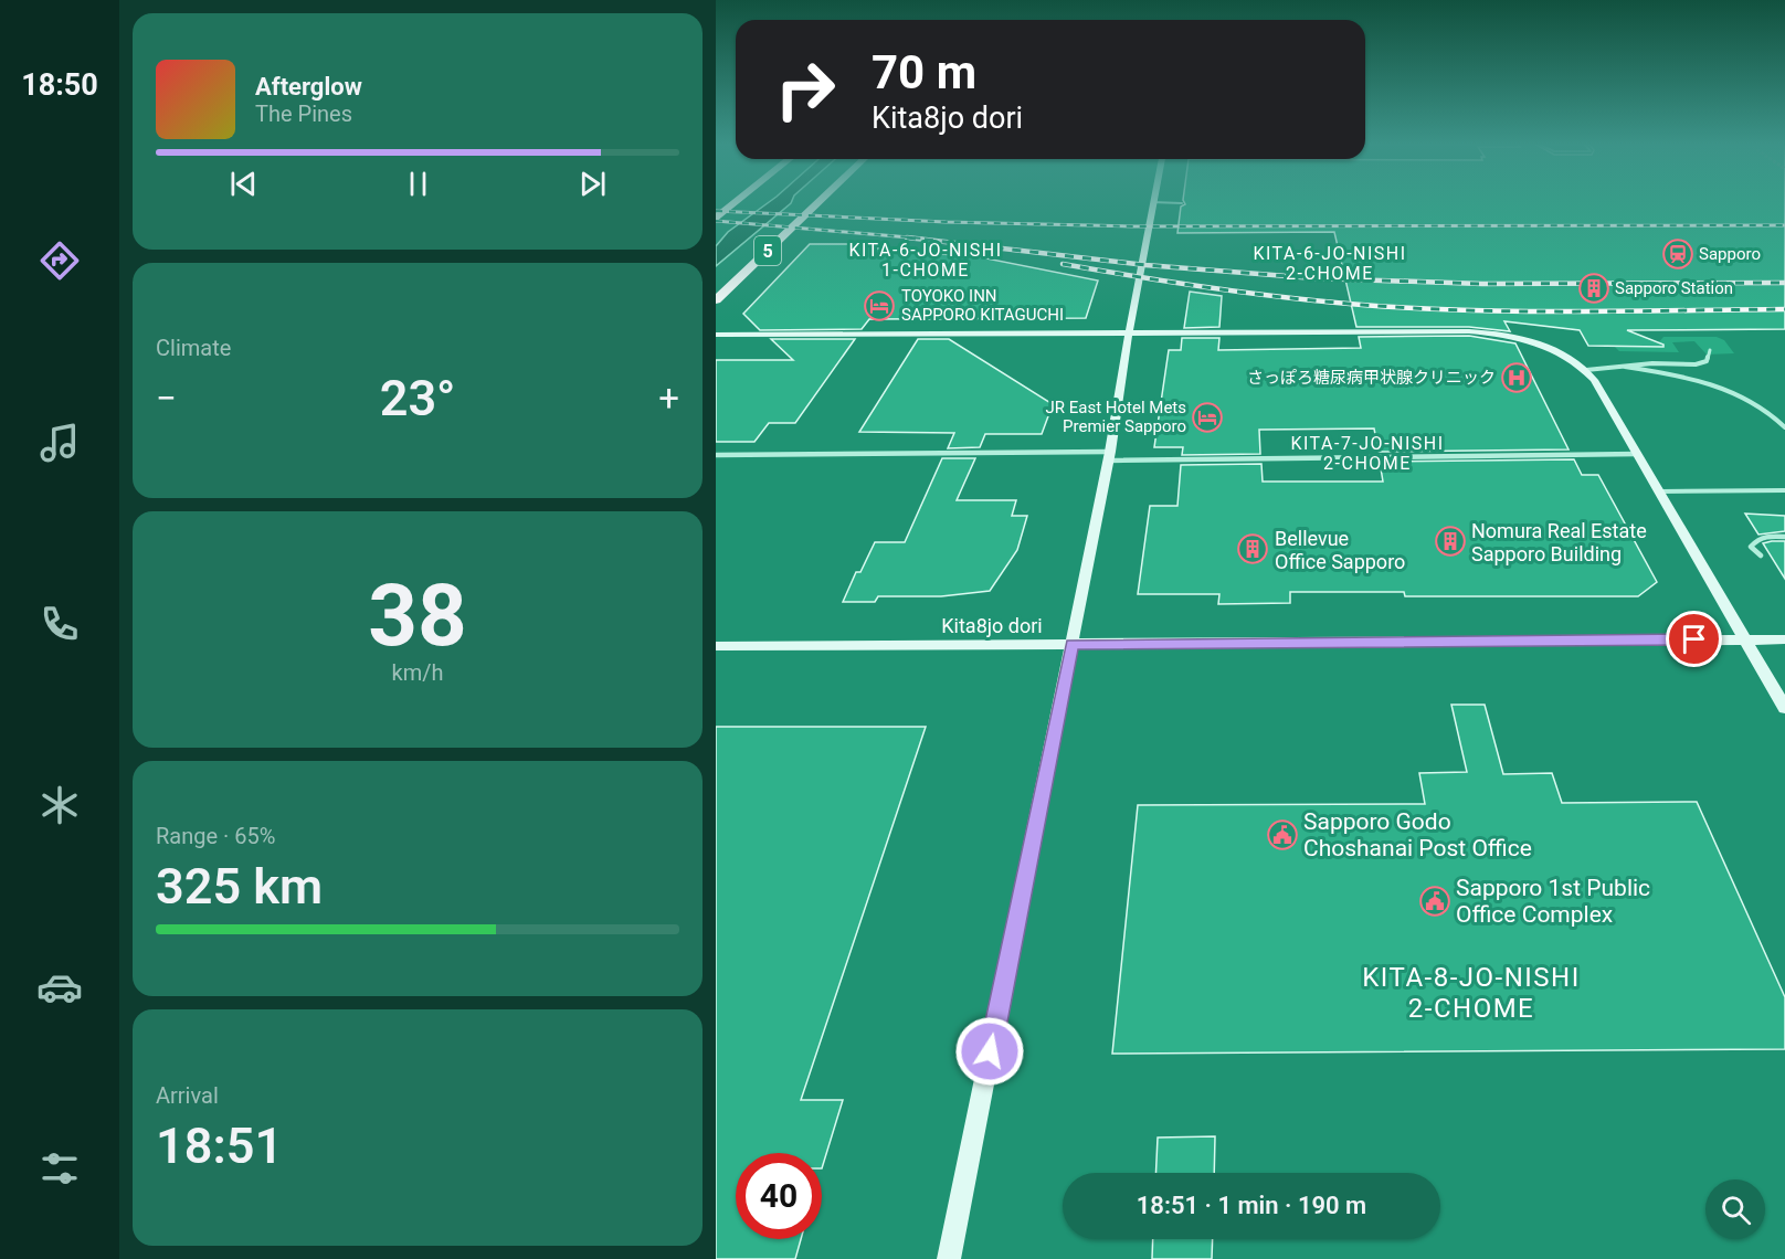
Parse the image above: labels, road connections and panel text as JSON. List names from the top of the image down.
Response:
{
  "streets": {
    "highway": ["5"],
    "street": ["Kita8jo dori"]
  },
  "districts": [
    "KITA-6-JO-NISHI 1-CHOME",
    "KITA-6-JO-NISHI 2-CHOME",
    "KITA-7-JO-NISHI 2-CHOME",
    "KITA-8-JO-NISHI 2-CHOME"
  ],
  "places": {
    "station": ["Sapporo"],
    "building": ["Sapporo Station", "Nomura Real Estate Sapporo Building", "Bellevue Office Sapporo"],
    "hotel": ["TOYOKO INN SAPPORO KITAGUCHI", "JR East Hotel Mets Premier Sapporo"],
    "hospital": ["さっぽろ糖尿病甲状腺クリニック"],
    "public building": ["Sapporo Godo Choshanai Post Office", "Sapporo 1st Public Office Complex"]
  },
  "page": {
    "tabs": "18:50",
    "turn": ["70 m", "Kita8jo dori"],
    "song": ["Afterglow", "The Pines"],
    "tile": [
      "Climate",
      ["38", "km/h"],
      ["Range · 65%", "325 km"],
      ["Arrival", "18:51"]
    ],
    "heat": ["−", "23°", "+"],
    "limit": "40",
    "trip": "18:51 · 1 min · 190 m"
  }
}
